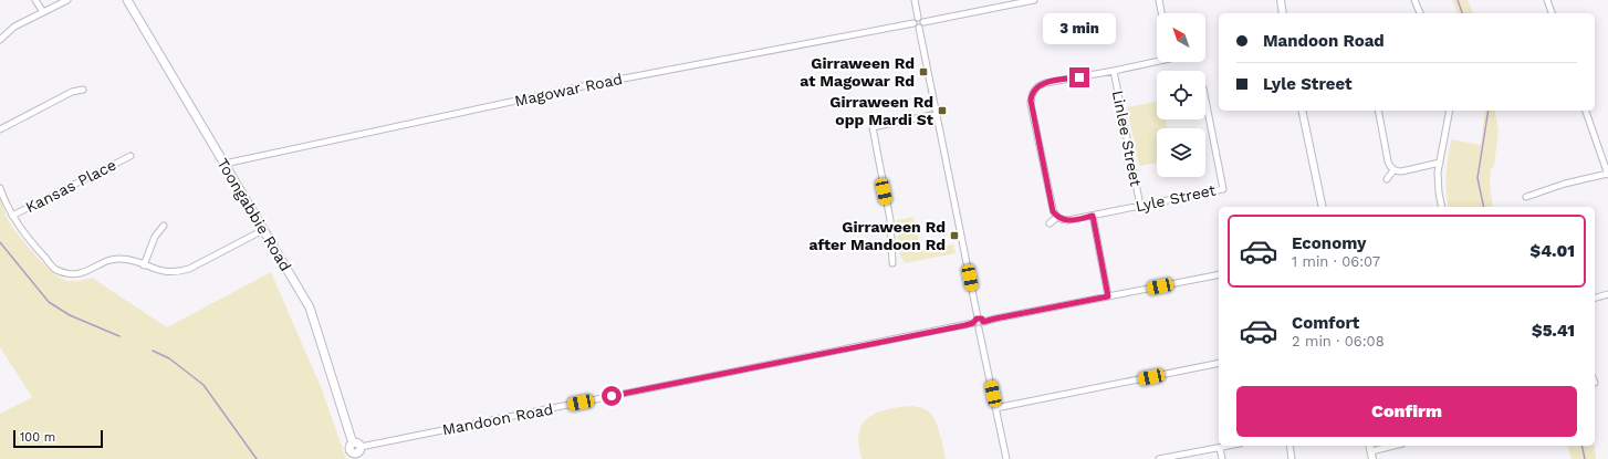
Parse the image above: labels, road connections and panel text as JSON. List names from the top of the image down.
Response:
{
  "streets": {
    "main road": ["Toongabbie Road"],
    "street": [
      "Magowar Road",
      "Linlee Street",
      "Kansas Place",
      "Lyle Street",
      "Mandoon Road"
    ]
  },
  "crossings": [
    ["Magowar Road", "Toongabbie Road"],
    ["Linlee Street", "Lyle Street"],
    ["Toongabbie Road", "Mandoon Road"]
  ],
  "places": {
    "transit": ["Girraween Rd at Magowar Rd", "Girraween Rd opp Mardi St", "Girraween Rd after Mandoon Rd"]
  },
  "scale_bar": "100 m",
  "north": "top left",
  "page": {
    "bubble": "3 min",
    "banner": ["Mandoon Road", "Lyle Street"],
    "list": [
      {
        "name": "Economy",
        "note": "1 min · 06:07",
        "value": "$4.01"
      },
      {
        "name": "Comfort",
        "note": "2 min · 06:08",
        "value": "$5.41"
      }
    ],
    "buttons": "Confirm",
    "scale": "100 m"
  }
}
